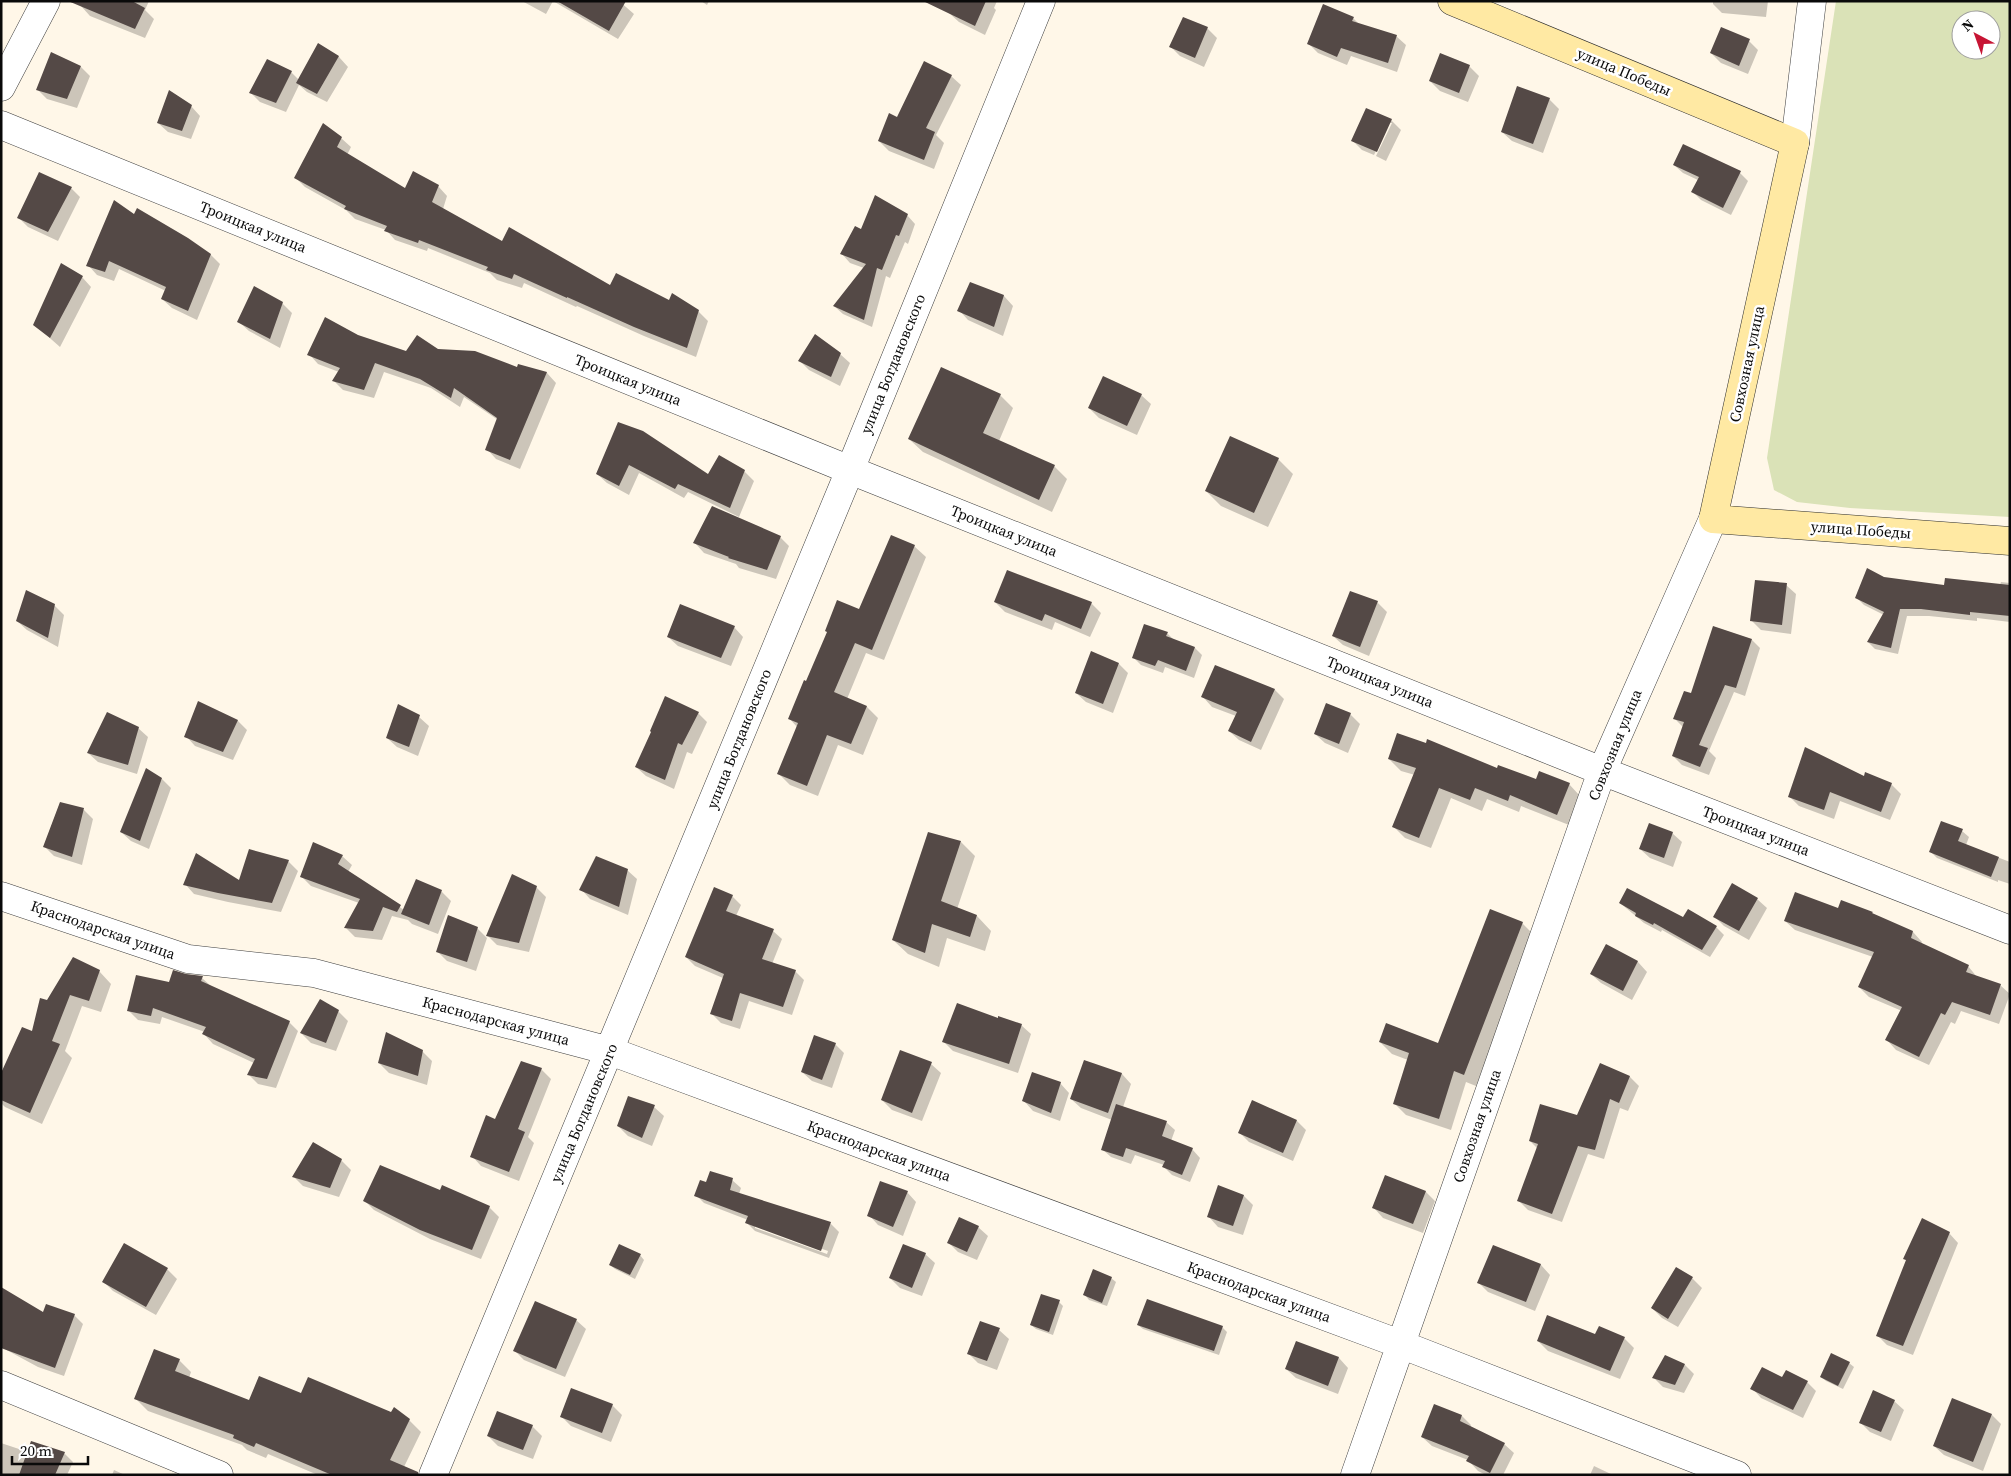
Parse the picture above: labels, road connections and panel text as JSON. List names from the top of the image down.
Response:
{
  "streets": {
    "street": [
      "улица Победы",
      "Троицкая улица",
      "улица Богдановского",
      "Совхозная улица",
      "Краснодарская улица"
    ]
  },
  "crossings": [
    ["улица Победы", "Совхозная улица"],
    ["Троицкая улица", "улица Богдановского"],
    ["Троицкая улица", "Совхозная улица"],
    ["улица Богдановского", "Краснодарская улица"],
    ["Совхозная улица", "Краснодарская улица"]
  ],
  "scale_bar": "20 m",
  "north": "top left"
}
